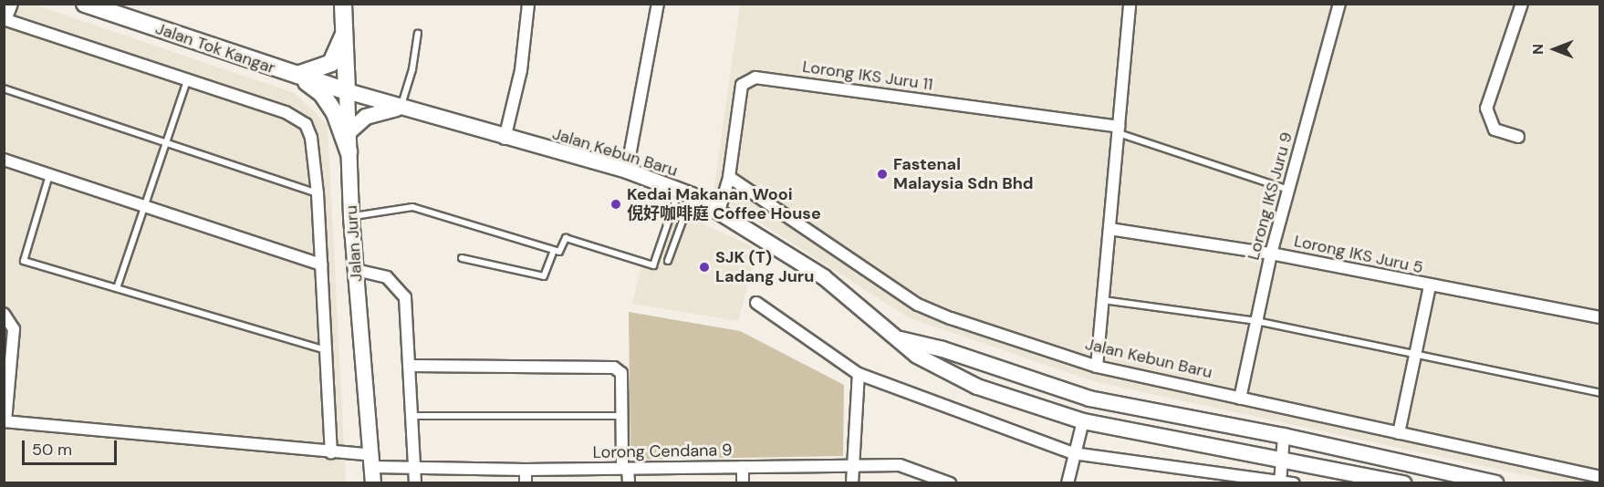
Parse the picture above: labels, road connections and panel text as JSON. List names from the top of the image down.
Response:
{
  "streets": {
    "main road": ["Jalan Tok Kangar", "Jalan Juru"],
    "street": [
      "Lorong IKS Juru 11",
      "Jalan Kebun Baru",
      "Lorong IKS Juru 9",
      "Lorong IKS Juru 5",
      "Lorong Cendana 9"
    ]
  },
  "crossings": [
    ["Jalan Tok Kangar", "Jalan Kebun Baru"],
    ["Jalan Tok Kangar", "Jalan Juru"],
    ["Lorong IKS Juru 11", "Jalan Kebun Baru"],
    ["Jalan Kebun Baru", "Lorong IKS Juru 9"],
    ["Jalan Kebun Baru", "Jalan Juru"],
    ["Lorong IKS Juru 9", "Lorong IKS Juru 5"],
    ["Jalan Juru", "Lorong Cendana 9"]
  ],
  "places": ["Fastenal Malaysia Sdn Bhd", "Kedai Makanan Wooi 倪好咖啡庭 Coffee House", "SJK (T) Ladang Juru"],
  "scale_bar": "50 m",
  "north": "left"
}
